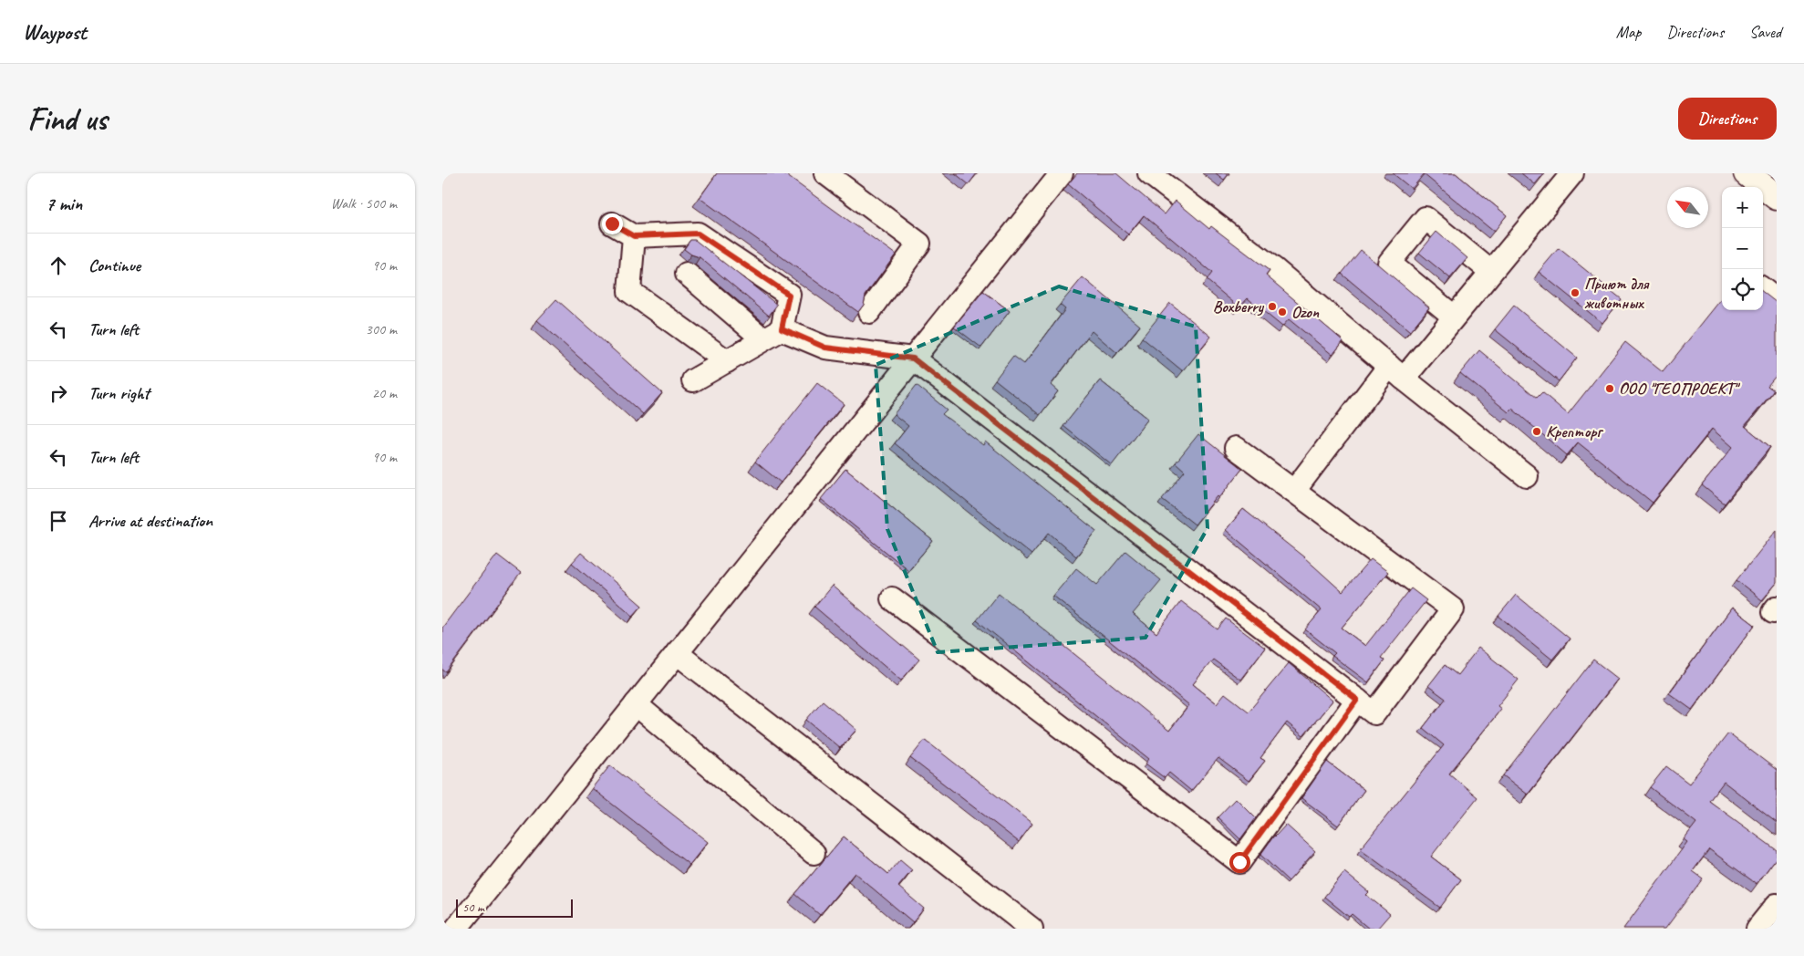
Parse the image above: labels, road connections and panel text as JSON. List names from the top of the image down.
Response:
{
  "places": [
    "Приют для животных",
    "Boxberry",
    "Ozon",
    "ООО \"ГЕОПРОЕКТ\"",
    "Крепторг"
  ],
  "scale_bar": "50 m",
  "north": "top left",
  "page": {
    "header": "Waypost",
    "nav": ["Map", "Directions", "Saved"],
    "buttons": "Directions",
    "title": "Find us",
    "heading": ["7 min", "Walk · 500 m"],
    "map_buttons": ["+", "−"],
    "list": [
      ["Continue", "90 m"],
      ["Turn left", "300 m"],
      ["Turn right", "20 m"],
      ["Turn left", "90 m"],
      "Arrive at destination"
    ],
    "scale": "50 m"
  }
}
